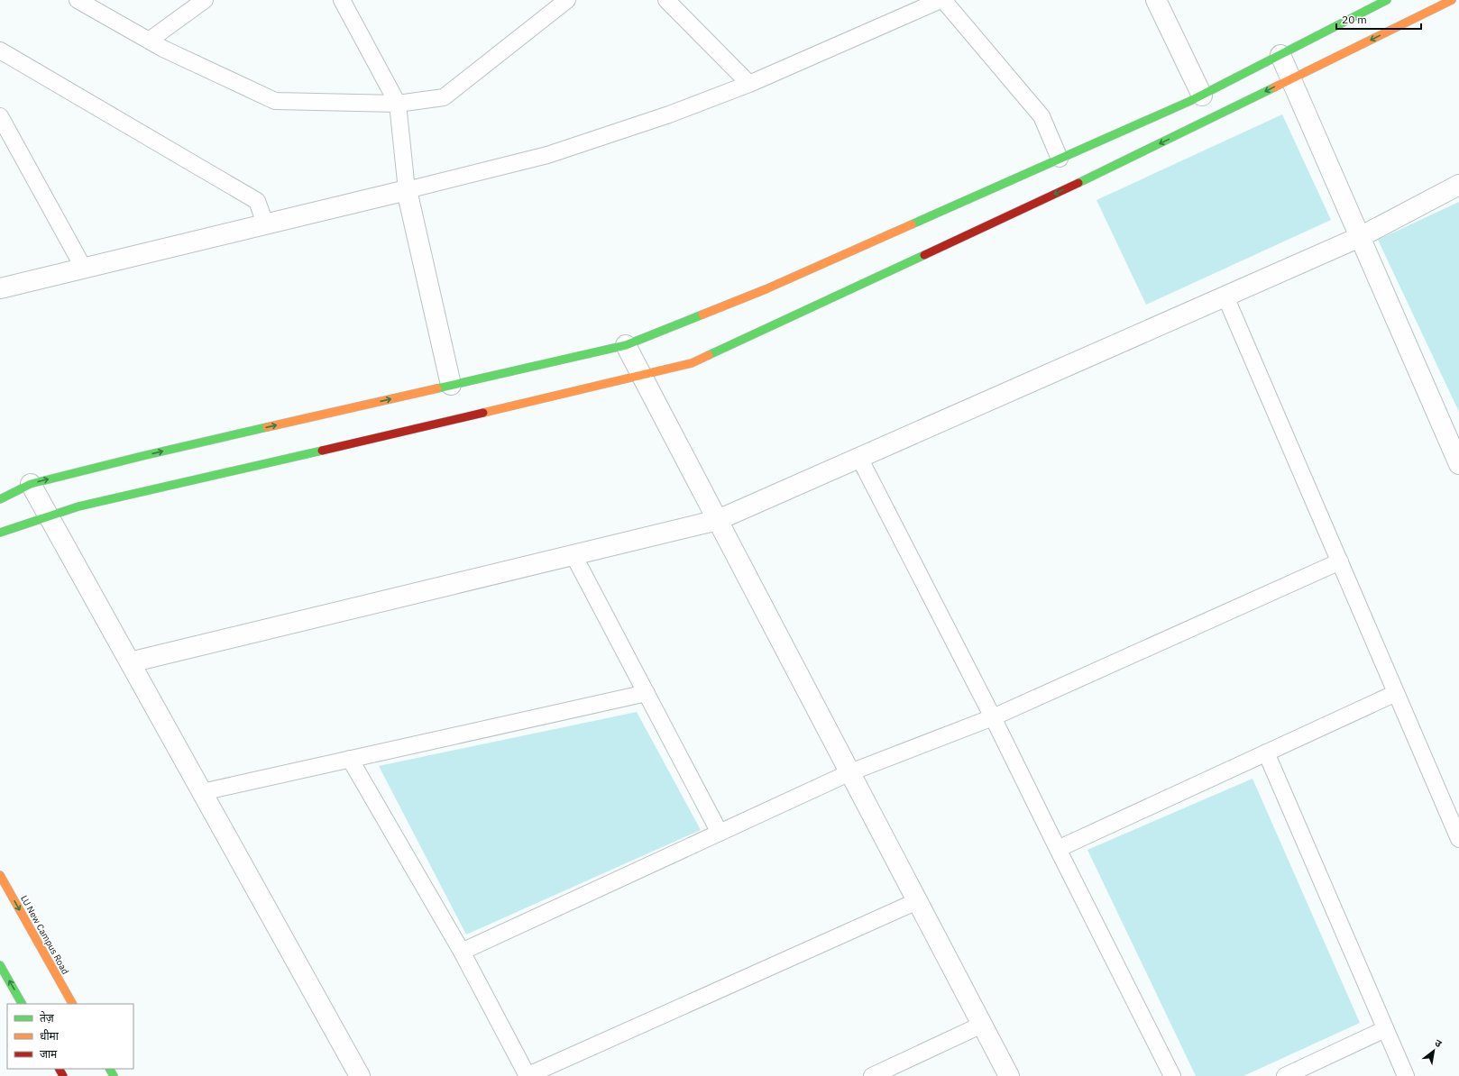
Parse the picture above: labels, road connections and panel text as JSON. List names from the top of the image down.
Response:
{
  "streets": {
    "street": ["LU New Campus Road"]
  },
  "legend": ["तेज़", "धीमा", "जाम"],
  "scale_bar": "20 m",
  "north": "top right"
}
